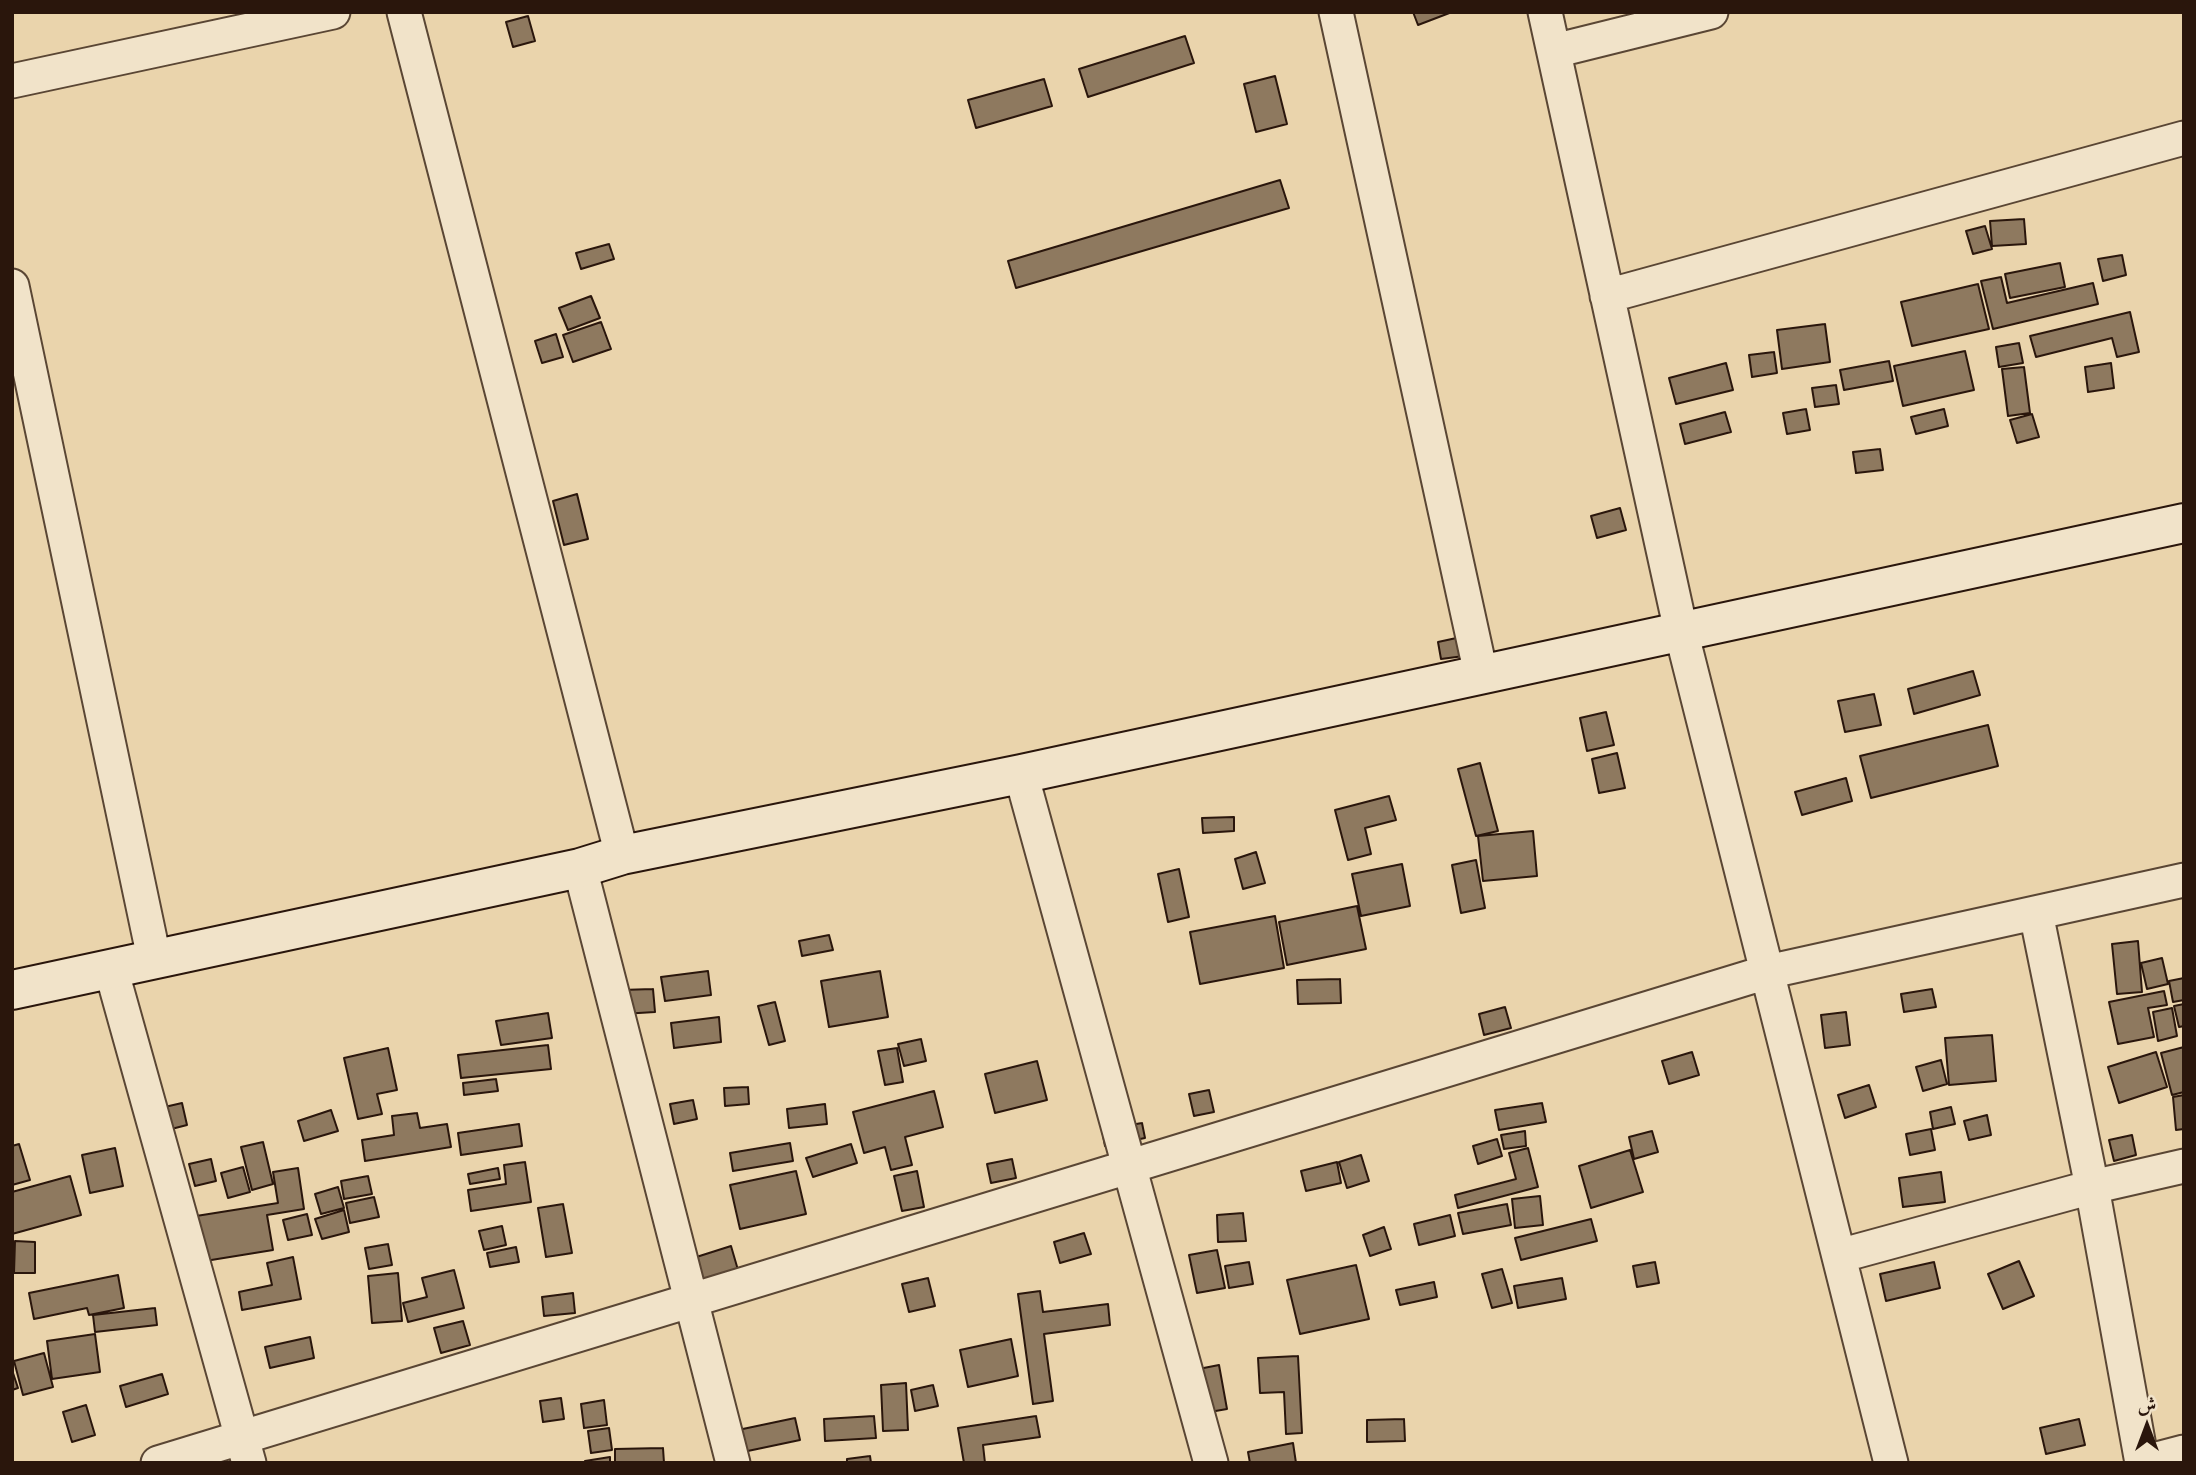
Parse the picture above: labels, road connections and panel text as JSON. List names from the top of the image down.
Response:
{
  "north": "top"
}
